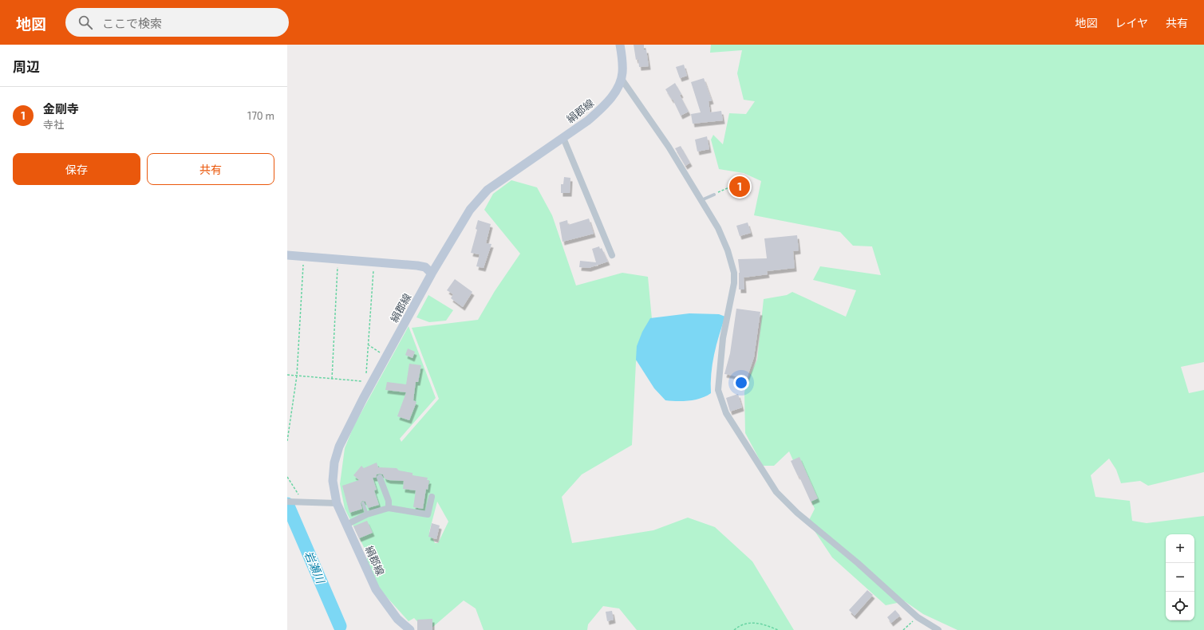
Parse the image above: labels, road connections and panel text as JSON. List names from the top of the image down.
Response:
{
  "streets": {
    "main road": ["絹郡線"]
  },
  "water": ["岩瀬川"],
  "page": {
    "header": "地図",
    "search": "ここで検索",
    "nav": ["地図", "レイヤ", "共有"],
    "heading": "周辺",
    "list": [
      {
        "mark": "1",
        "name": "金剛寺",
        "note": "寺社",
        "value": "170 m"
      }
    ],
    "buttons": ["保存", "共有"],
    "pins": "1",
    "map_buttons": ["+", "−"]
  }
}
